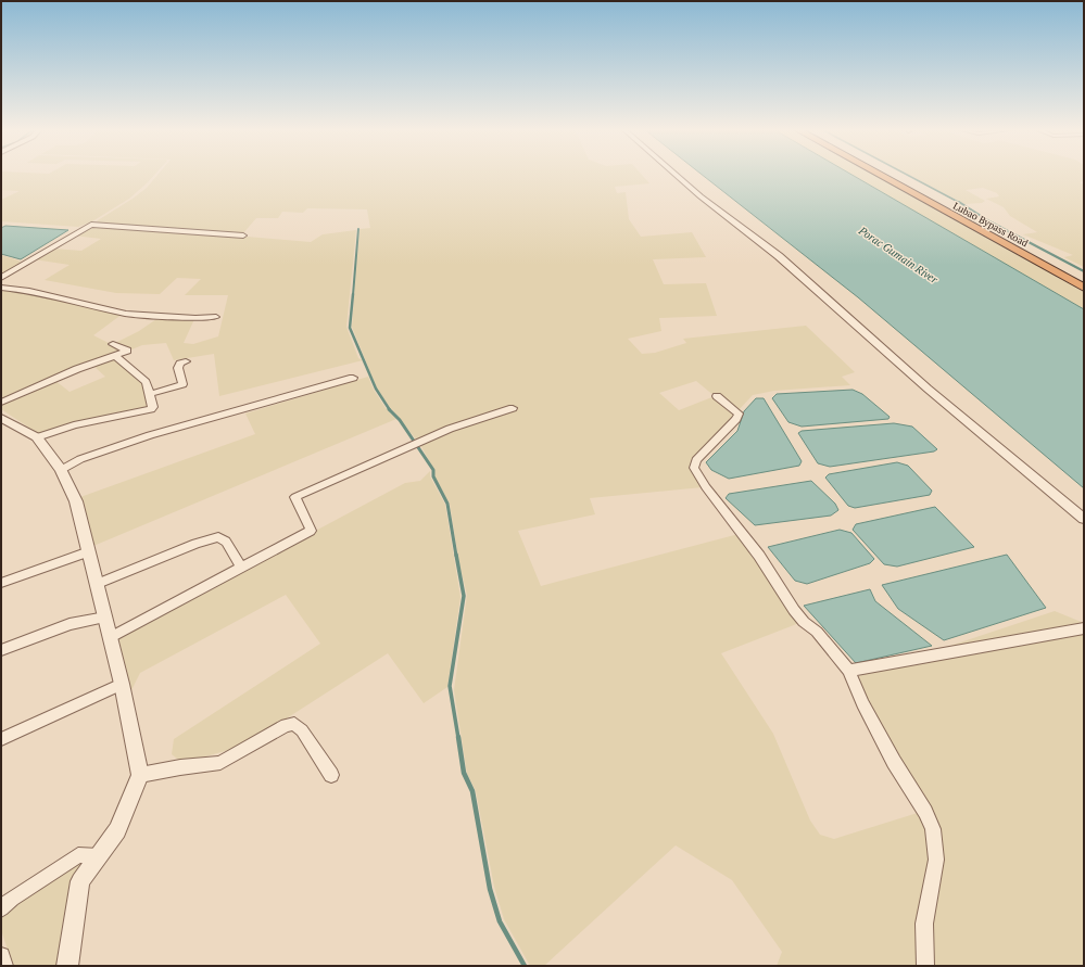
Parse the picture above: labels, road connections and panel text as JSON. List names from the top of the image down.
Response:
{
  "streets": {
    "highway": ["Lubao Bypass Road"]
  },
  "water": ["Porac Gumain River"]
}
